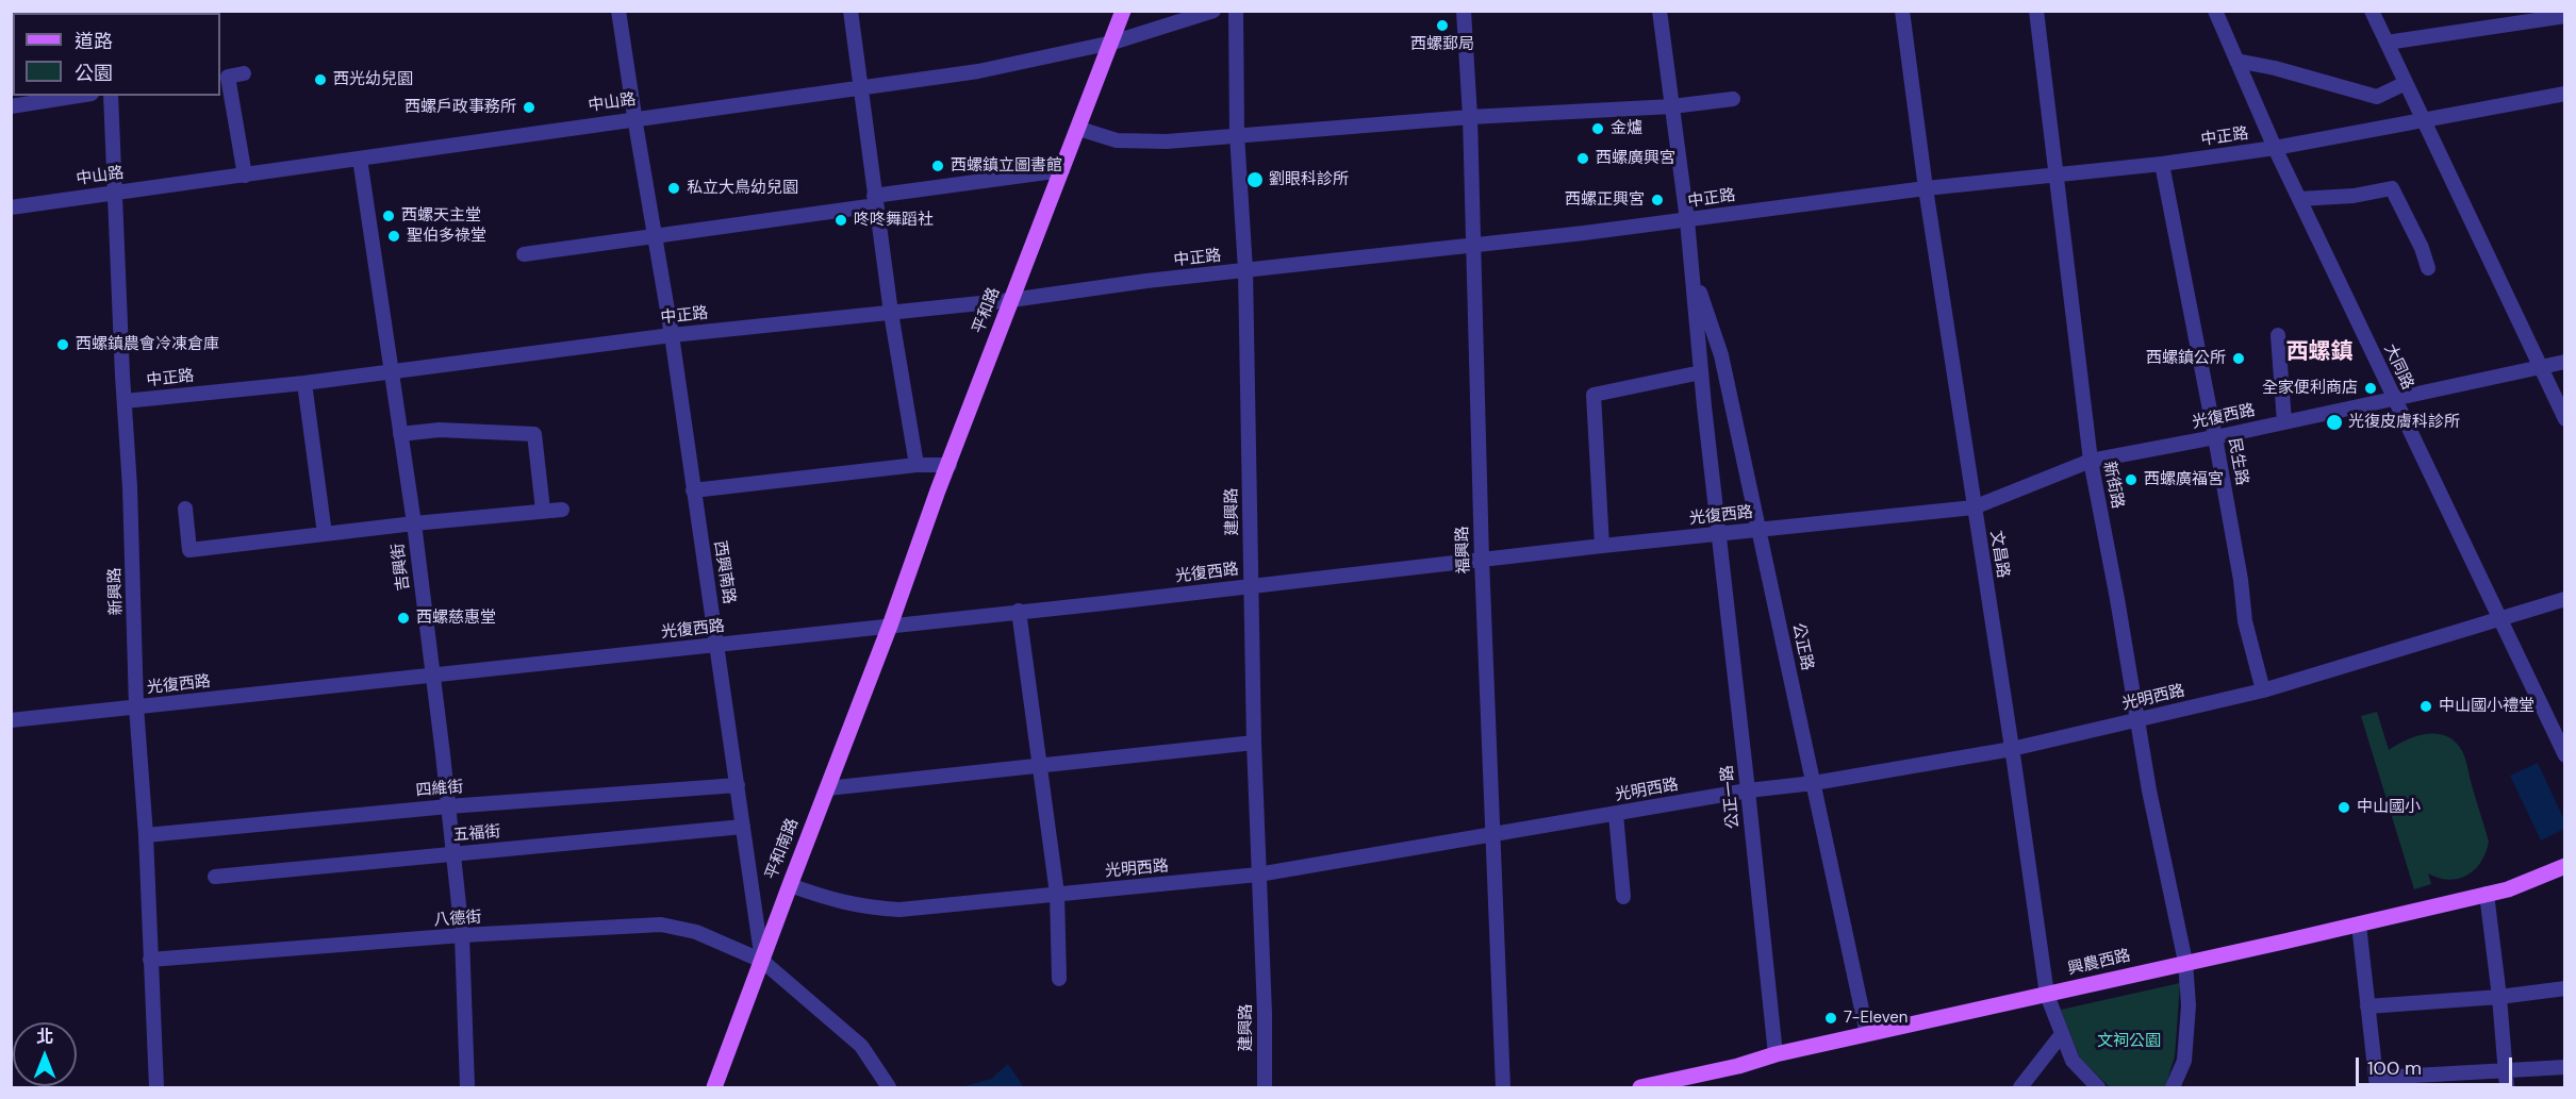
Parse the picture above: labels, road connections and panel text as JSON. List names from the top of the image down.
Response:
{
  "streets": {
    "main road": ["平和路", "平和南路", "興農西路"],
    "street": [
      "中山路",
      "中正路",
      "大同路",
      "光復西路",
      "民生路",
      "新街路",
      "建興路",
      "福興路",
      "文昌路",
      "吉興街",
      "西興南路",
      "新興路",
      "公正路",
      "光明西路",
      "四維街",
      "公正一路",
      "五福街",
      "八德街"
    ]
  },
  "crossings": [
    ["中山路", "平和路"],
    ["中山路", "吉興街"],
    ["中山路", "西興南路"],
    ["中山路", "新興路"],
    ["中正路", "平和路"],
    ["中正路", "大同路"],
    ["中正路", "民生路"],
    ["中正路", "新街路"],
    ["中正路", "建興路"],
    ["中正路", "福興路"],
    ["中正路", "文昌路"],
    ["中正路", "吉興街"],
    ["中正路", "西興南路"],
    ["中正路", "新興路"],
    ["中正路", "公正路"],
    ["平和路", "光復西路"],
    ["平和路", "平和南路"],
    ["大同路", "光復西路"],
    ["大同路", "光明西路"],
    ["光復西路", "民生路"],
    ["光復西路", "新街路"],
    ["光復西路", "建興路"],
    ["光復西路", "福興路"],
    ["光復西路", "文昌路"],
    ["光復西路", "吉興街"],
    ["光復西路", "西興南路"],
    ["光復西路", "新興路"],
    ["光復西路", "公正路"],
    ["光復西路", "公正一路"],
    ["光復西路", "平和南路"],
    ["民生路", "光明西路"],
    ["新街路", "光明西路"],
    ["新街路", "興農西路"],
    ["建興路", "光明西路"],
    ["福興路", "光明西路"],
    ["文昌路", "光明西路"],
    ["文昌路", "興農西路"],
    ["吉興街", "四維街"],
    ["吉興街", "五福街"],
    ["吉興街", "八德街"],
    ["西興南路", "四維街"],
    ["西興南路", "五福街"],
    ["西興南路", "平和南路"],
    ["西興南路", "八德街"],
    ["新興路", "四維街"],
    ["新興路", "八德街"],
    ["公正路", "光明西路"],
    ["公正路", "公正一路"],
    ["公正路", "興農西路"],
    ["光明西路", "公正一路"],
    ["光明西路", "平和南路"],
    ["公正一路", "興農西路"],
    ["平和南路", "八德街"]
  ],
  "districts": ["西螺鎮"],
  "parks": ["文祠公園"],
  "places": [
    "西螺郵局",
    "西光幼兒園",
    "西螺戶政事務所",
    "金爐",
    "西螺廣興宮",
    "西螺鎮立圖書館",
    "劉眼科診所",
    "私立大鳥幼兒園",
    "西螺正興宮",
    "西螺天主堂",
    "咚咚舞蹈社",
    "聖伯多祿堂",
    "西螺鎮農會冷凍倉庫",
    "西螺鎮公所",
    "全家便利商店",
    "光復皮膚科診所",
    "西螺廣福宮",
    "西螺慈惠堂",
    "中山國小禮堂",
    "中山國小",
    "7-Eleven"
  ],
  "legend": ["道路", "公園"],
  "scale_bar": "100 m",
  "north": "top"
}
